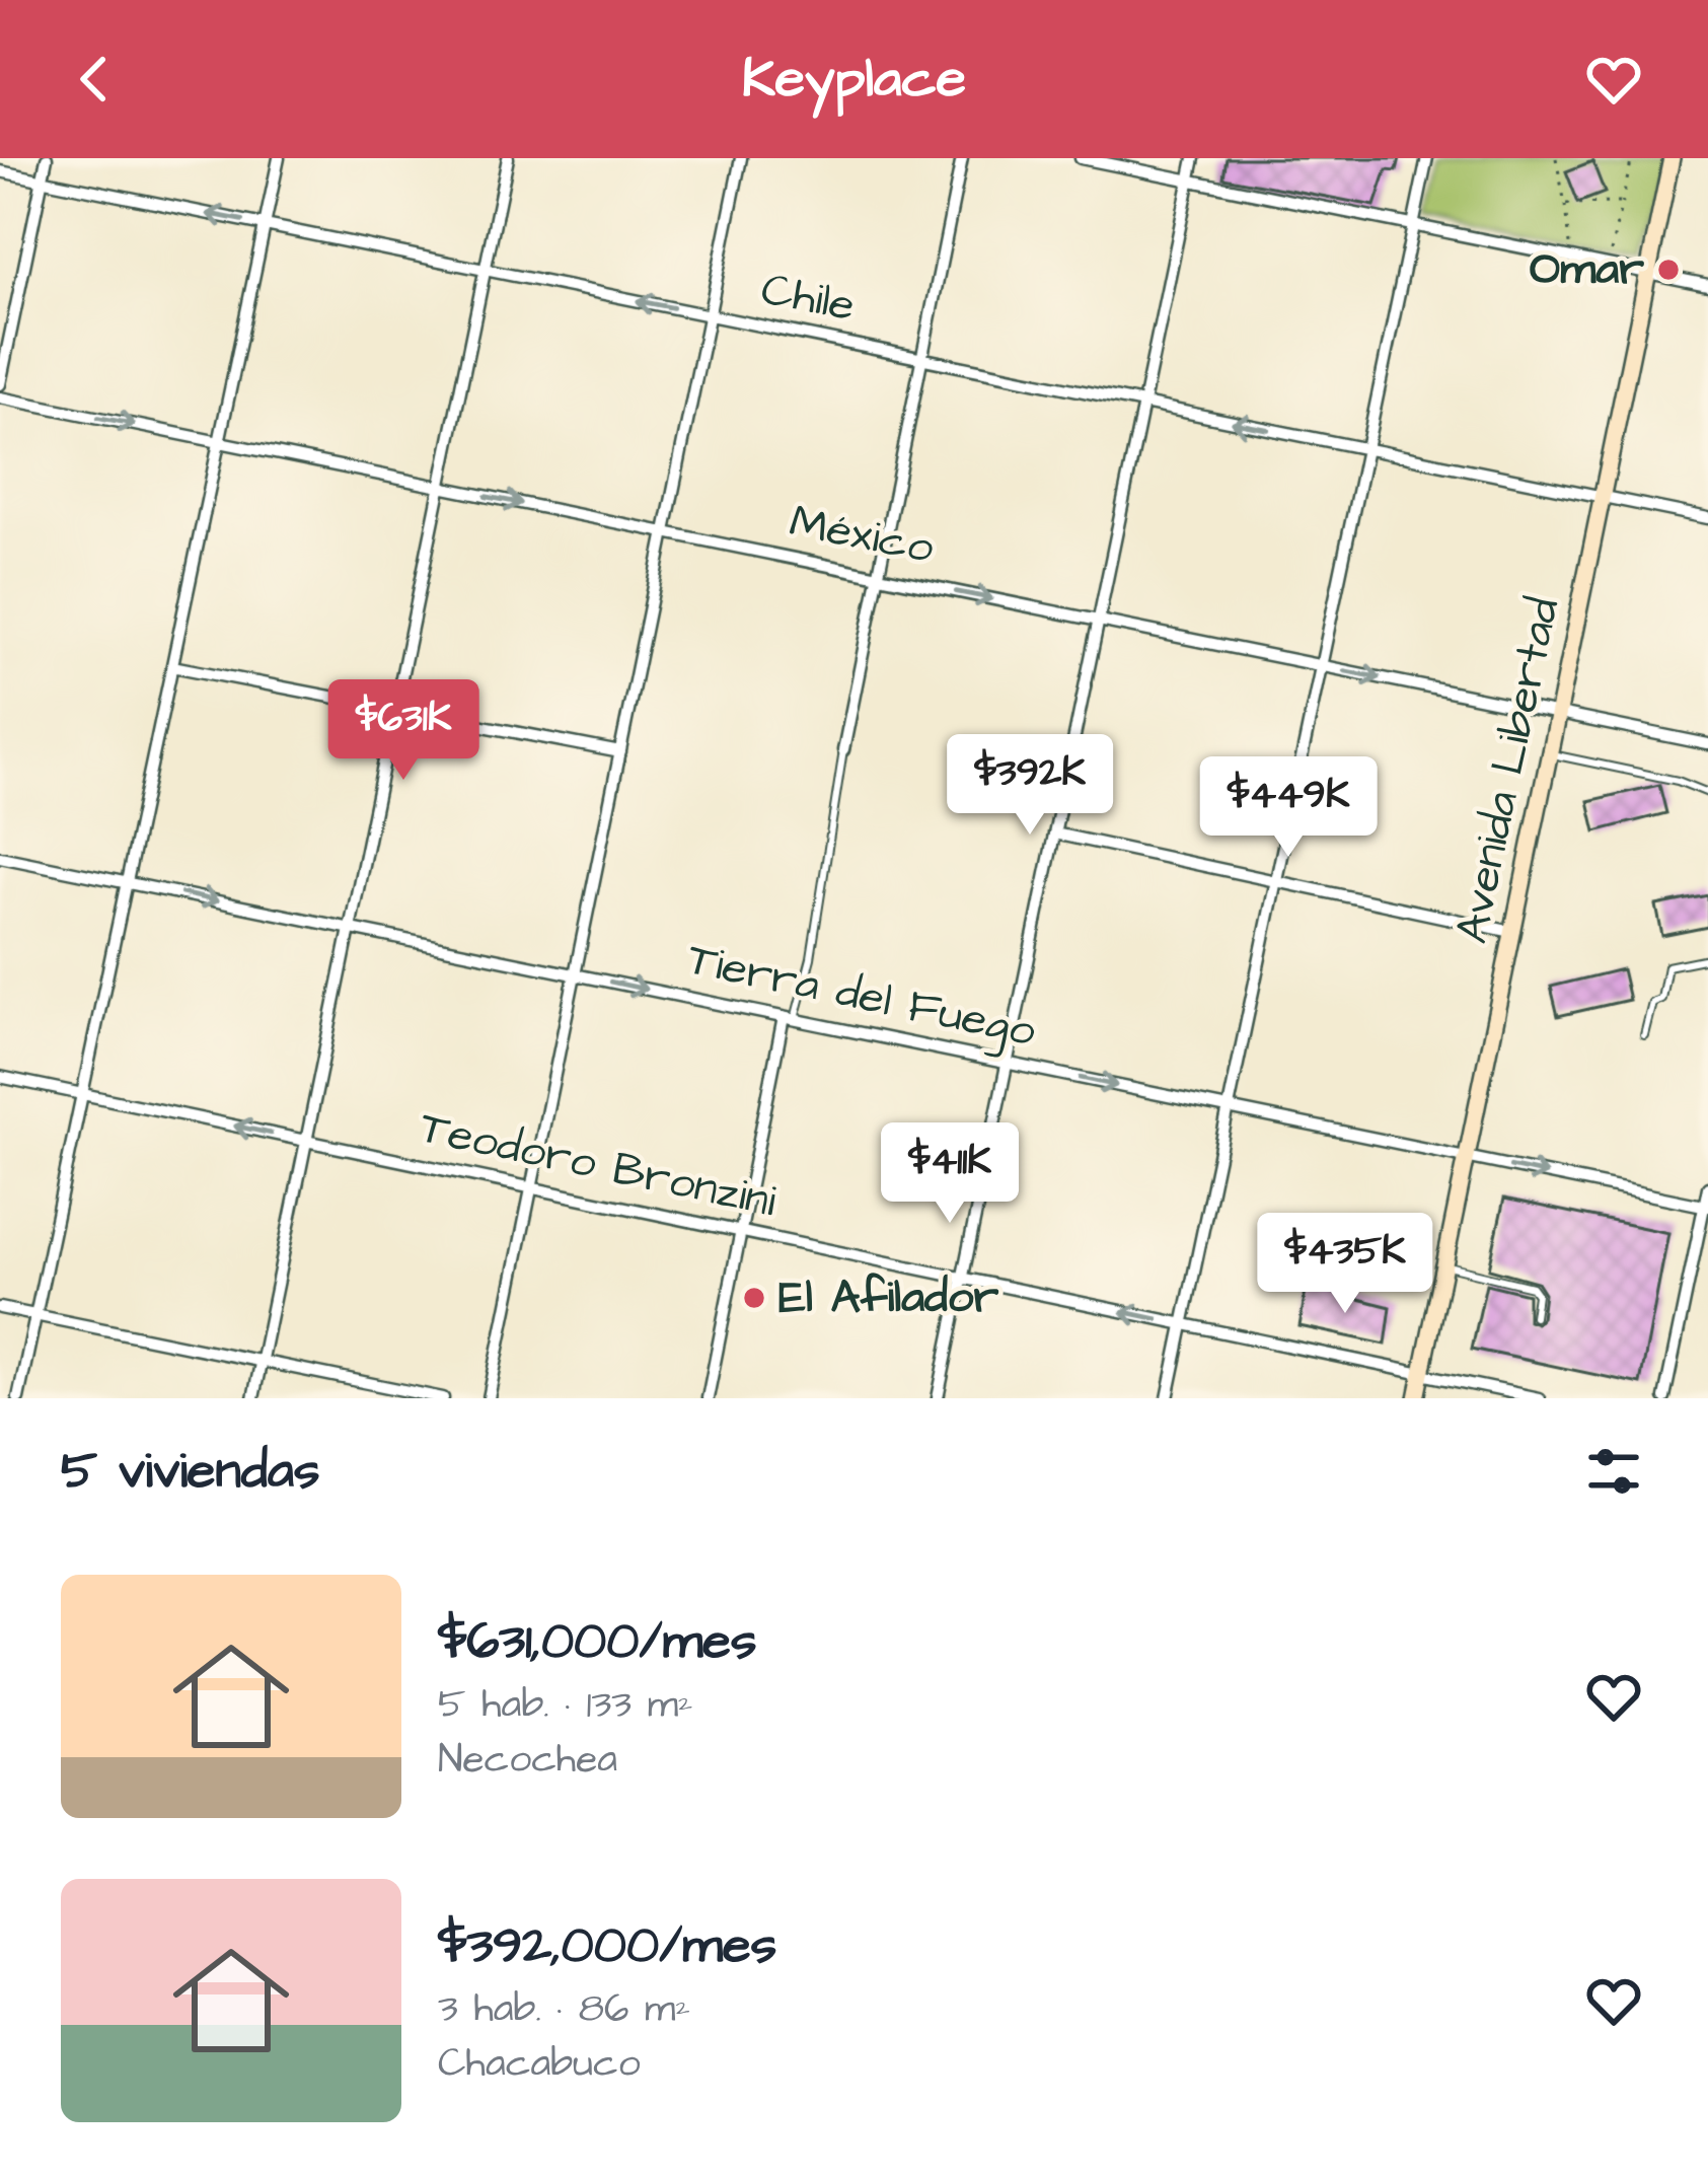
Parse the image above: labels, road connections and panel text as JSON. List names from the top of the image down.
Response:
{
  "streets": {
    "main road": ["Avenida Libertad"],
    "street": [
      "Chile",
      "México",
      "Tierra del Fuego",
      "Teodoro Bronzini"
    ]
  },
  "crossings": [
    ["Chile", "Avenida Libertad"],
    ["México", "Avenida Libertad"],
    ["Avenida Libertad", "Tierra del Fuego"],
    ["Avenida Libertad", "Teodoro Bronzini"]
  ],
  "one_way": ["Chile", "México", "Tierra del Fuego"],
  "places": ["Omar", "El Afilador"],
  "page": {
    "header": "Keyplace",
    "price": [
      "$631K",
      "$392K",
      "$449K",
      "$411K",
      "$435K"
    ],
    "heading": "5 viviendas",
    "list": [
      {
        "name": "$631,000/mes",
        "note": "5 hab. · 133 m² · Necochea"
      },
      {
        "name": "$392,000/mes",
        "note": "3 hab. · 86 m² · Chacabuco"
      }
    ]
  }
}
